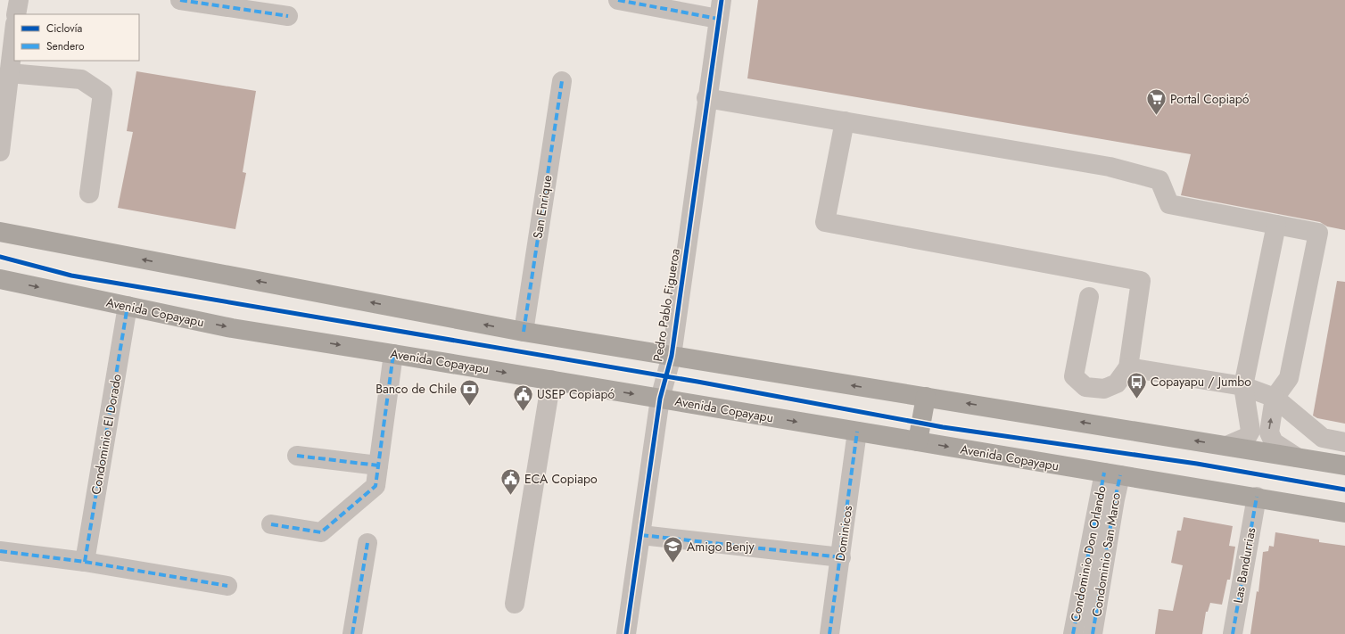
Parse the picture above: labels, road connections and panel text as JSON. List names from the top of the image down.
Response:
{
  "streets": {
    "highway": ["Avenida Copayapu"],
    "street": [
      "San Enrique",
      "Pedro Pablo Figueroa",
      "Condominio El Dorado",
      "Dominicos",
      "Condominio Don Orlando",
      "Condominio San Marco",
      "Las Bandurrias"
    ]
  },
  "crossings": [
    ["Pedro Pablo Figueroa", "Avenida Copayapu"],
    ["Avenida Copayapu", "Condominio El Dorado"],
    ["Avenida Copayapu", "Dominicos"],
    ["Avenida Copayapu", "Condominio Don Orlando"],
    ["Avenida Copayapu", "Condominio San Marco"],
    ["Avenida Copayapu", "Las Bandurrias"],
    ["Condominio Don Orlando", "Condominio San Marco"]
  ],
  "places": {
    "supermarket": ["Portal Copiapó"],
    "bus stop": ["Copayapu / Jumbo"],
    "bank": ["Banco de Chile"],
    "public building": ["USEP Copiapó", "ECA Copiapo"],
    "school or university": ["Amigo Benjy"]
  },
  "legend": ["Ciclovía", "Sendero"]
}
